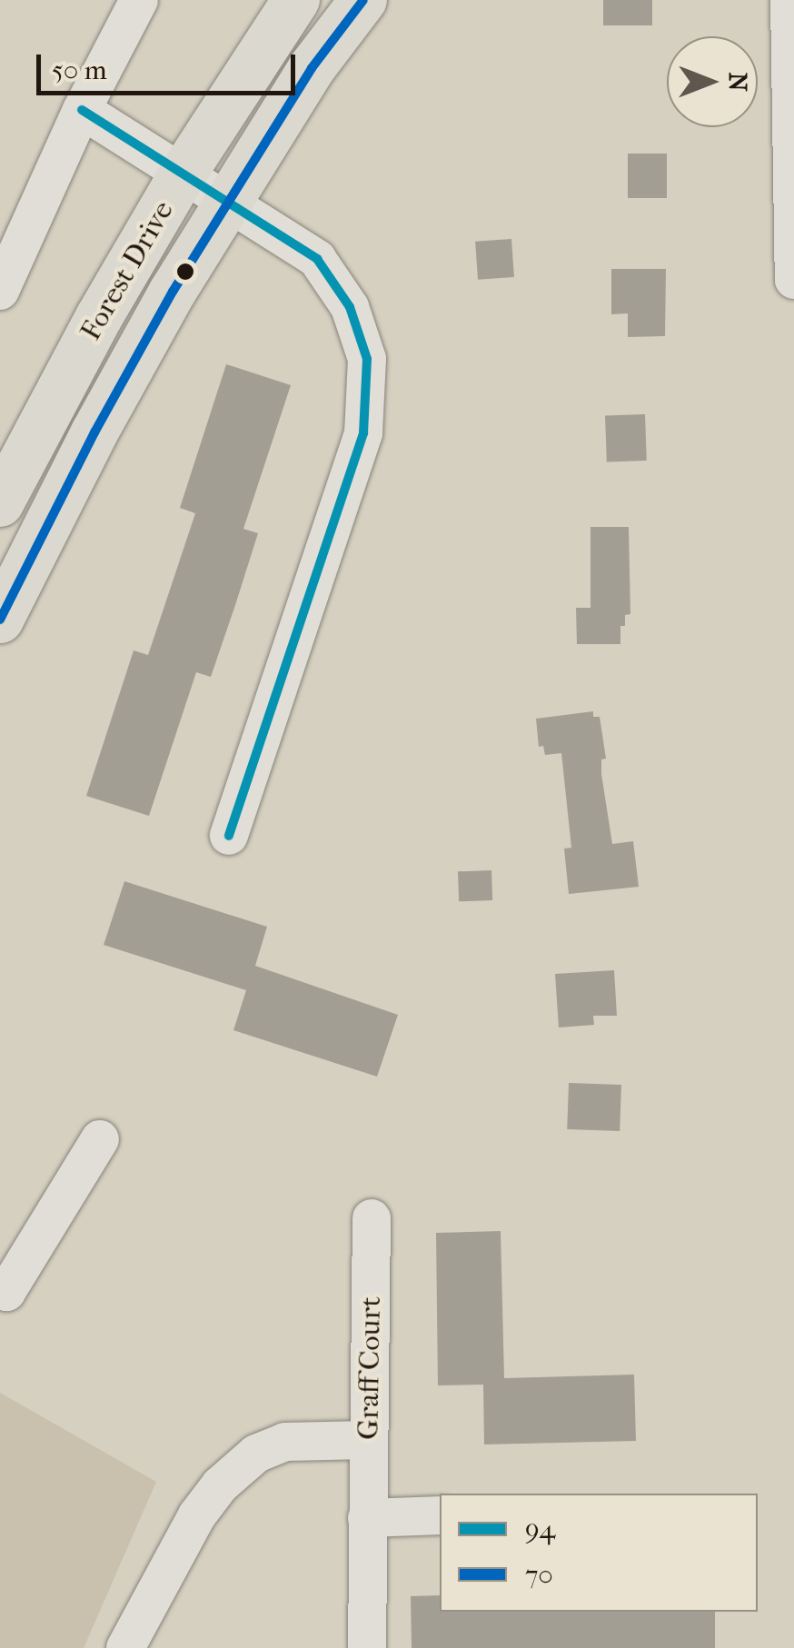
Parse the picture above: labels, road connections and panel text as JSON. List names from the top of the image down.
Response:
{
  "streets": {
    "main road": ["Forest Drive"],
    "street": ["Graff Court"]
  },
  "lines": ["transit line 70", "transit line 94"],
  "legend": ["94", "70"],
  "scale_bar": "50 m",
  "north": "right"
}
